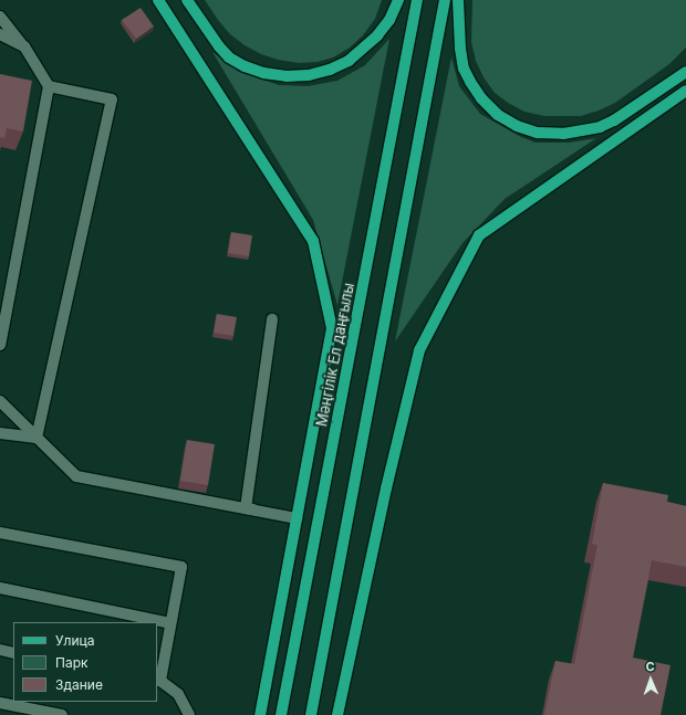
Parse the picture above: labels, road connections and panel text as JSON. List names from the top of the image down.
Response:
{
  "streets": {
    "main road": ["Мәңгілік Ел даңғылы"]
  },
  "legend": ["Улица", "Парк", "Здание"],
  "north": "top"
}
